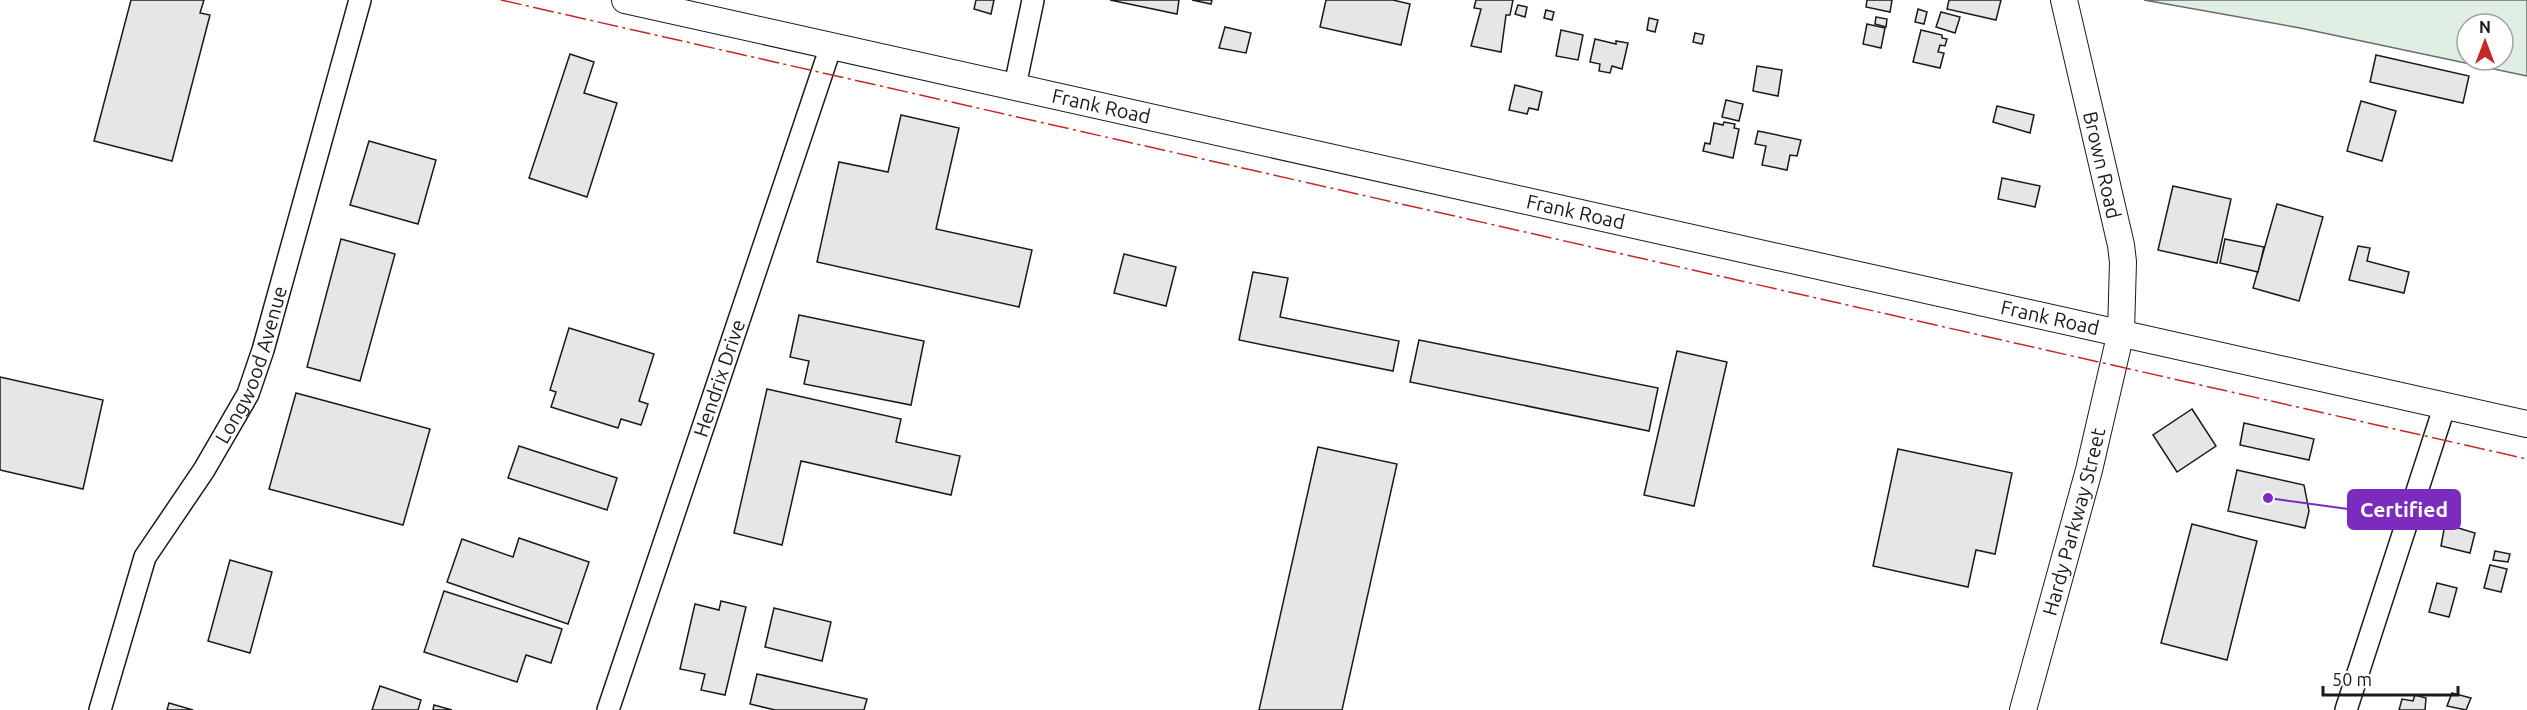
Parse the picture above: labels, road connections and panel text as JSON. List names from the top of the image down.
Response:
{
  "streets": {
    "main road": ["Frank Road", "Brown Road", "Hardy Parkway Street"],
    "street": ["Longwood Avenue", "Hendrix Drive"]
  },
  "crossings": [
    ["Frank Road", "Brown Road"],
    ["Frank Road", "Hendrix Drive"],
    ["Frank Road", "Hardy Parkway Street"],
    ["Brown Road", "Hardy Parkway Street"]
  ],
  "places": ["Certified"],
  "scale_bar": "50 m",
  "north": "top"
}
